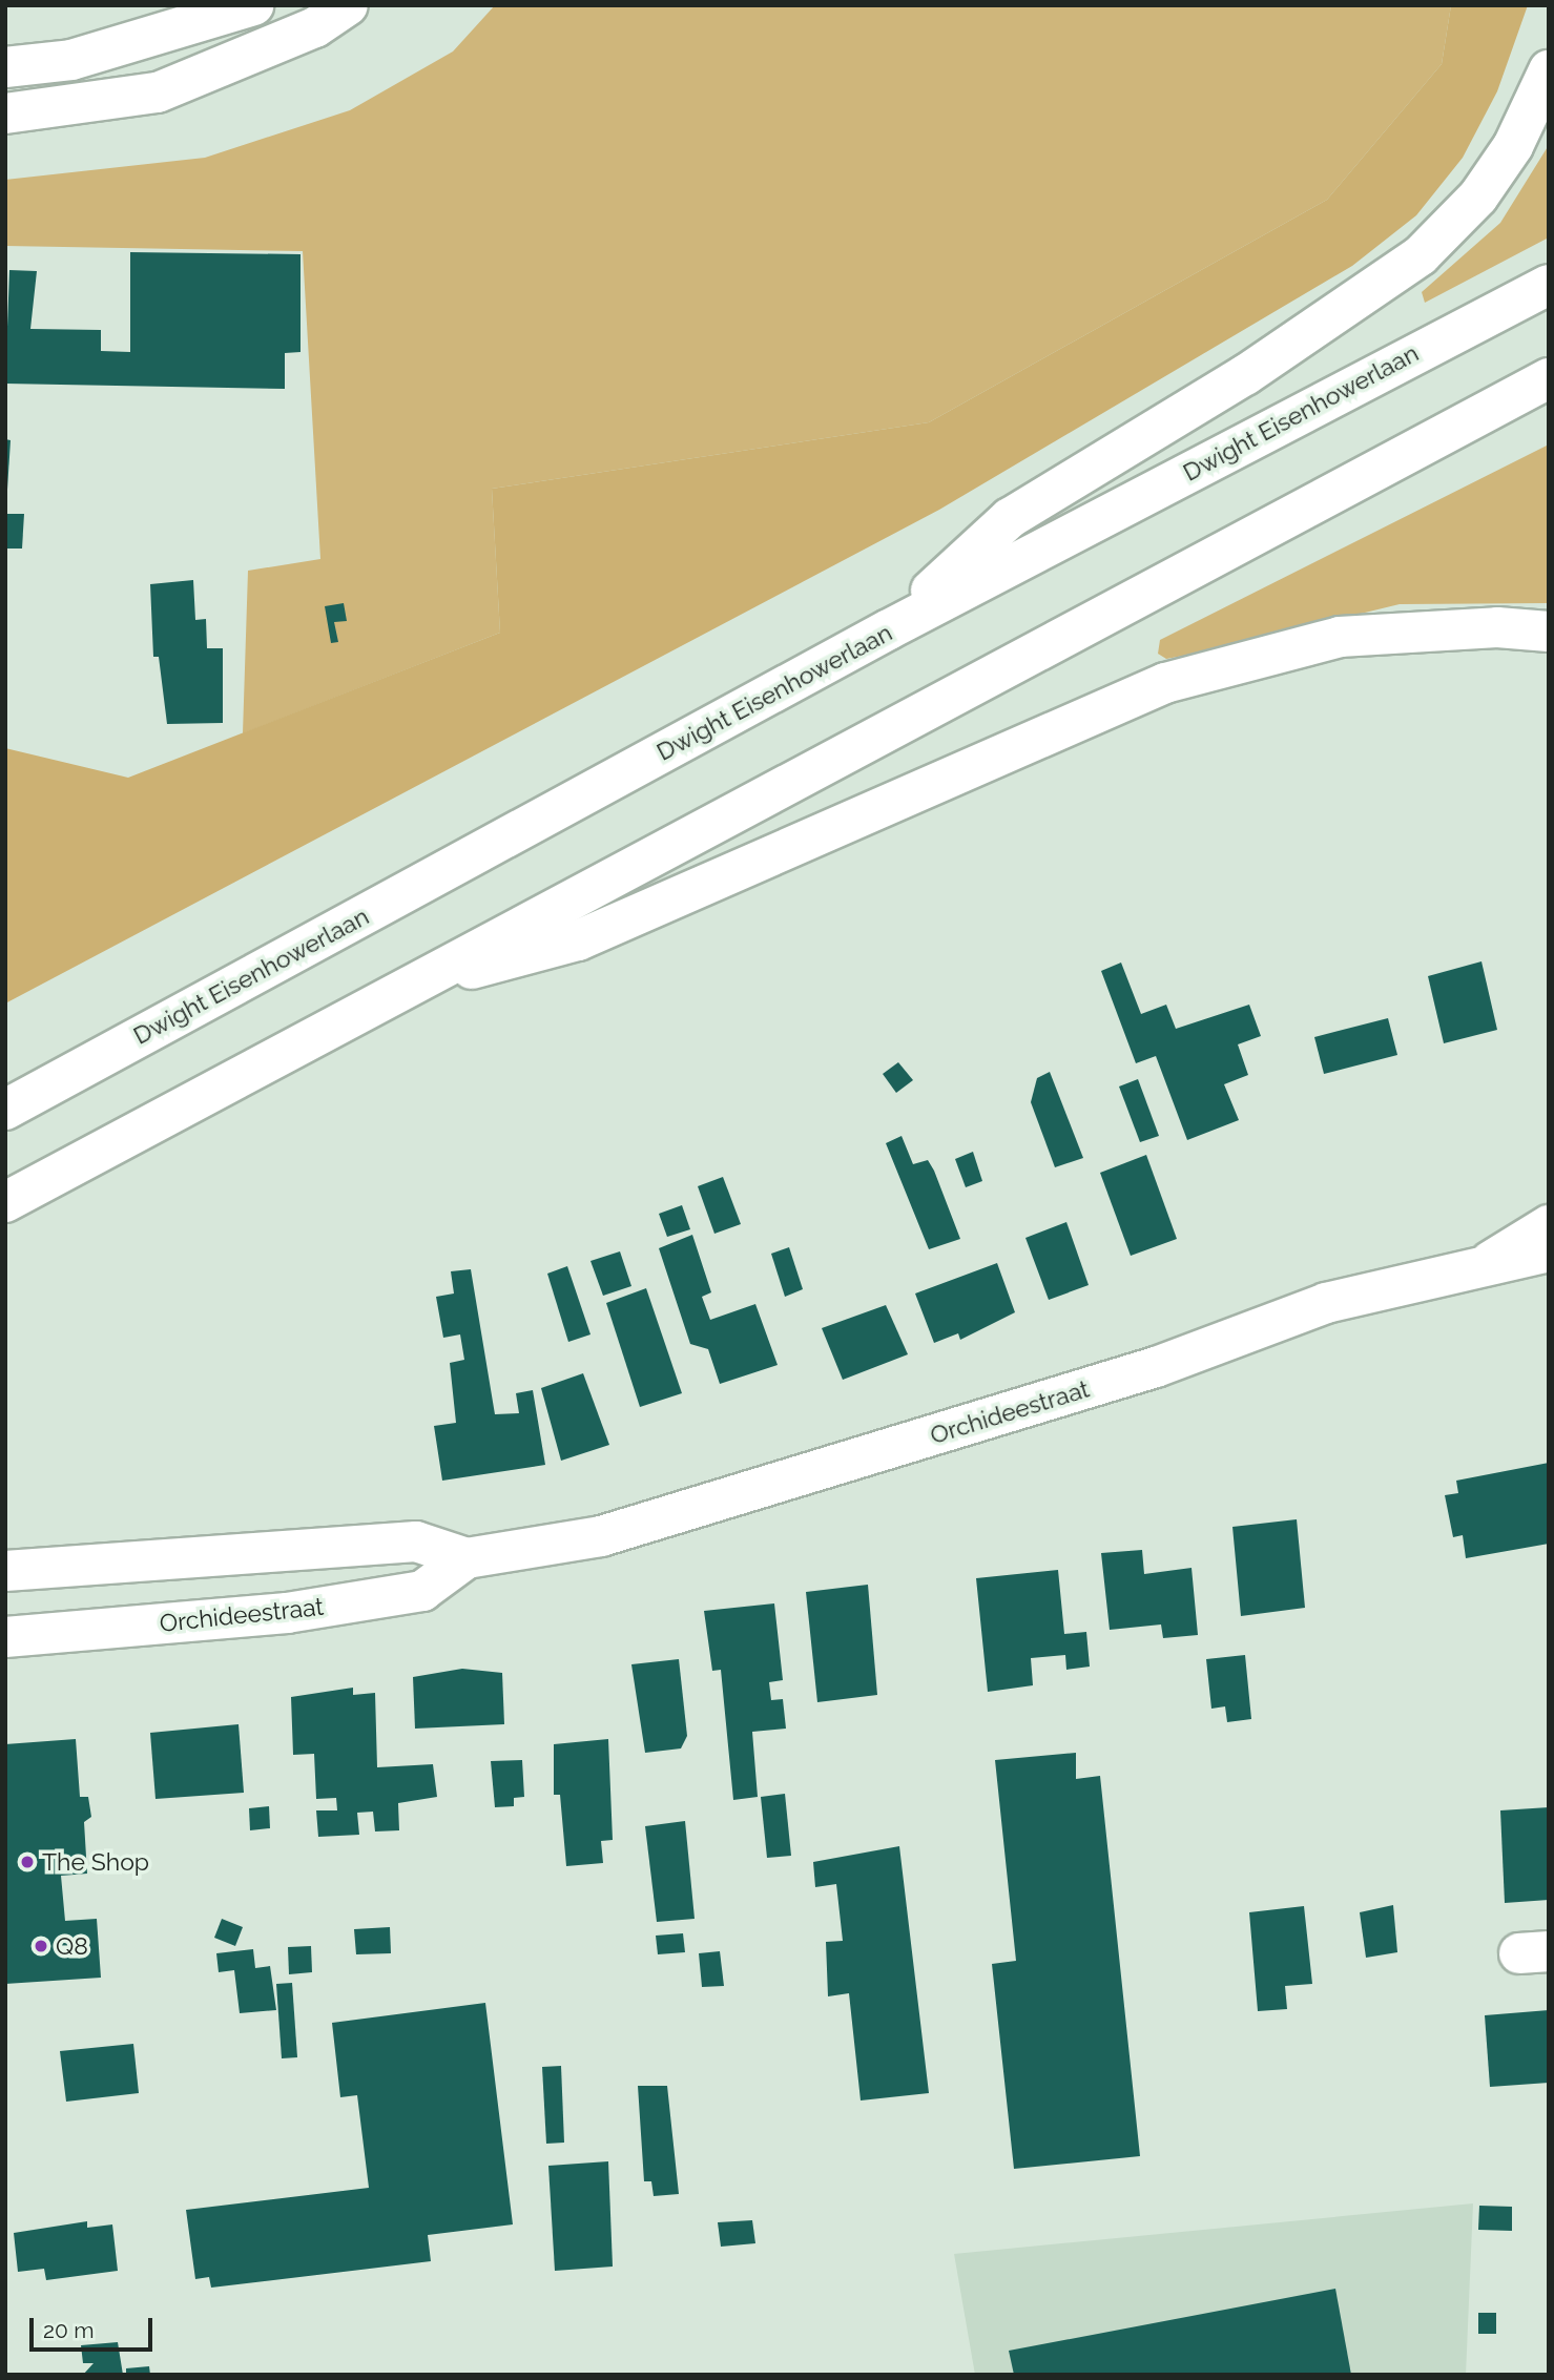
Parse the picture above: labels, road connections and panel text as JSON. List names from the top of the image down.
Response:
{
  "streets": {
    "main road": ["Dwight Eisenhowerlaan", "Orchideestraat"]
  },
  "places": ["The Shop", "Q8"],
  "scale_bar": "20 m"
}
